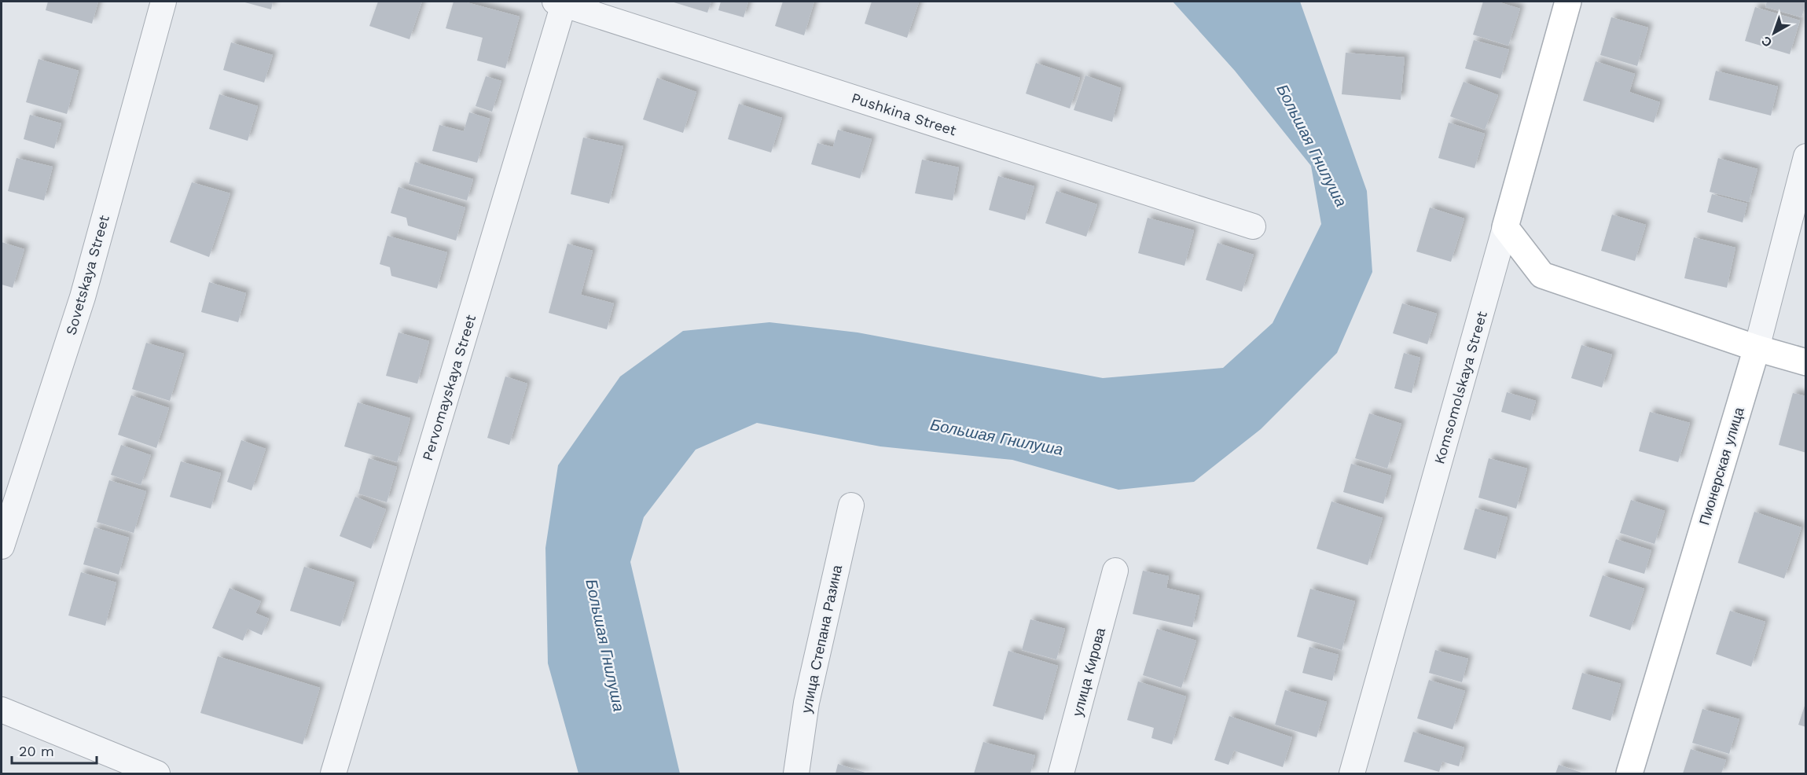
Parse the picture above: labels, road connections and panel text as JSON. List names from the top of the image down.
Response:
{
  "streets": {
    "main road": ["Komsomolskaya Street", "Пионерская улица"],
    "street": [
      "Pushkina Street",
      "Sovetskaya Street",
      "Pervomayskaya Street",
      "улица Степана Разина",
      "улица Кирова"
    ]
  },
  "crossings": [
    ["Pushkina Street", "Pervomayskaya Street"]
  ],
  "water": ["Большая Гнилуша"],
  "scale_bar": "20 m",
  "north": "bottom left"
}
